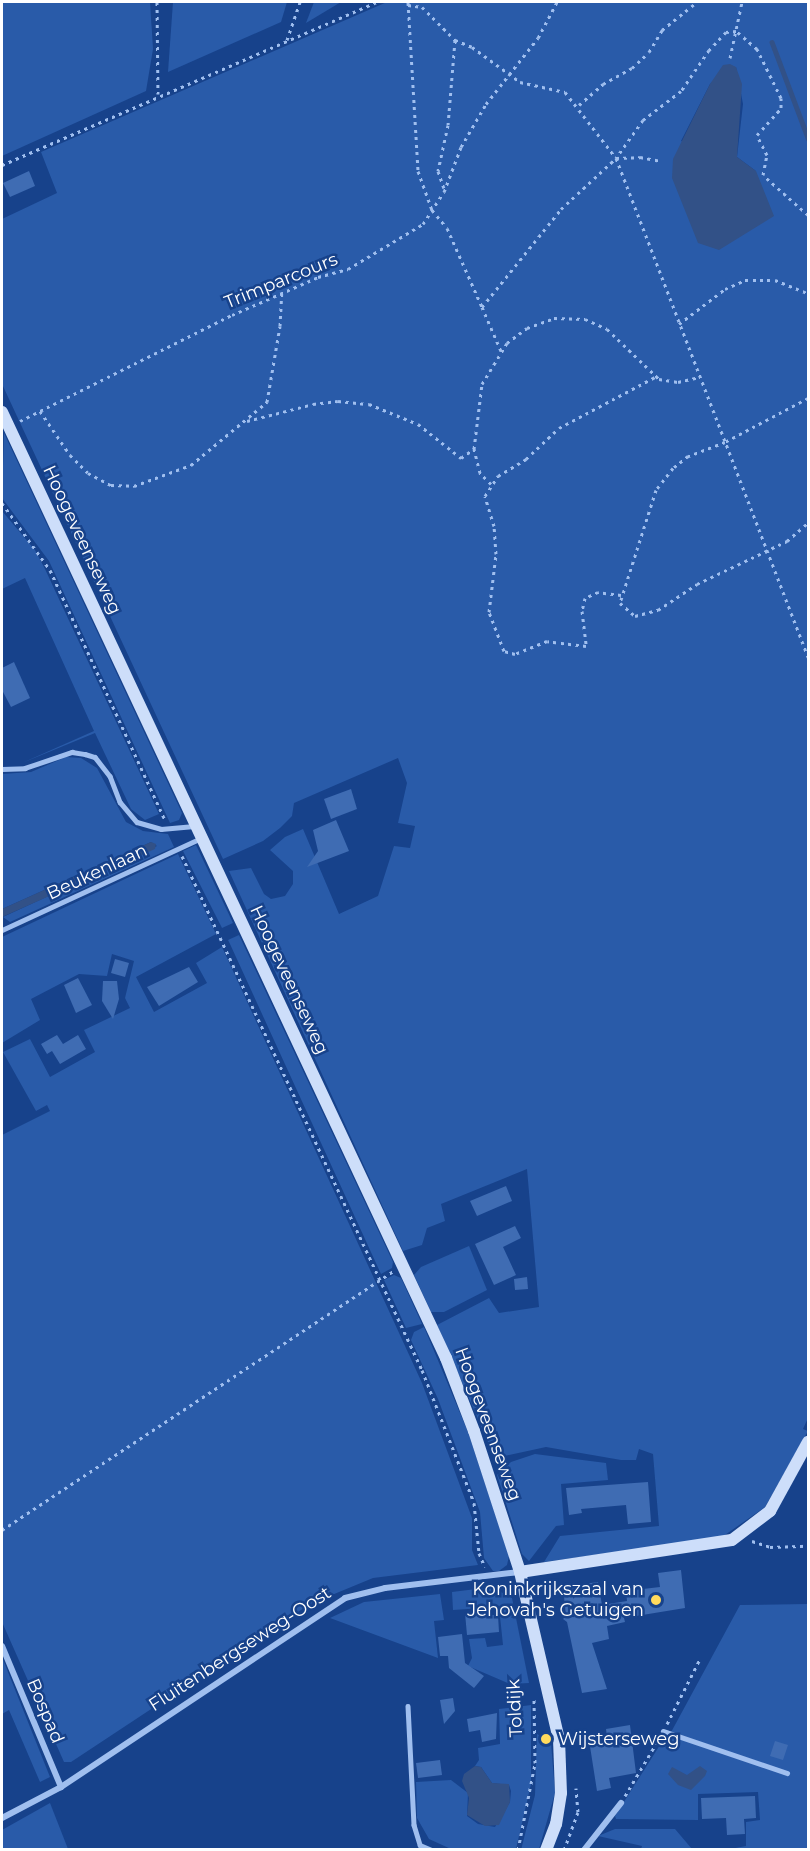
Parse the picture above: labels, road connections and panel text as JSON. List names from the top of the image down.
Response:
{
  "streets": {
    "main road": ["Hoogeveenseweg", "Toldijk"],
    "street": ["Fluitenbergseweg-Oost", "Bospad"],
    "lane": ["Beukenlaan"],
    "path": ["Trimparcours"]
  },
  "crossings": [
    ["Trimparcours", "Hoogeveenseweg"],
    ["Hoogeveenseweg", "Beukenlaan"],
    ["Hoogeveenseweg", "Fluitenbergseweg-Oost"],
    ["Hoogeveenseweg", "Toldijk"],
    ["Fluitenbergseweg-Oost", "Toldijk"],
    ["Fluitenbergseweg-Oost", "Bospad"]
  ],
  "places": ["Koninkrijkszaal van Jehovah's Getuigen", "Wijsterseweg"]
}
